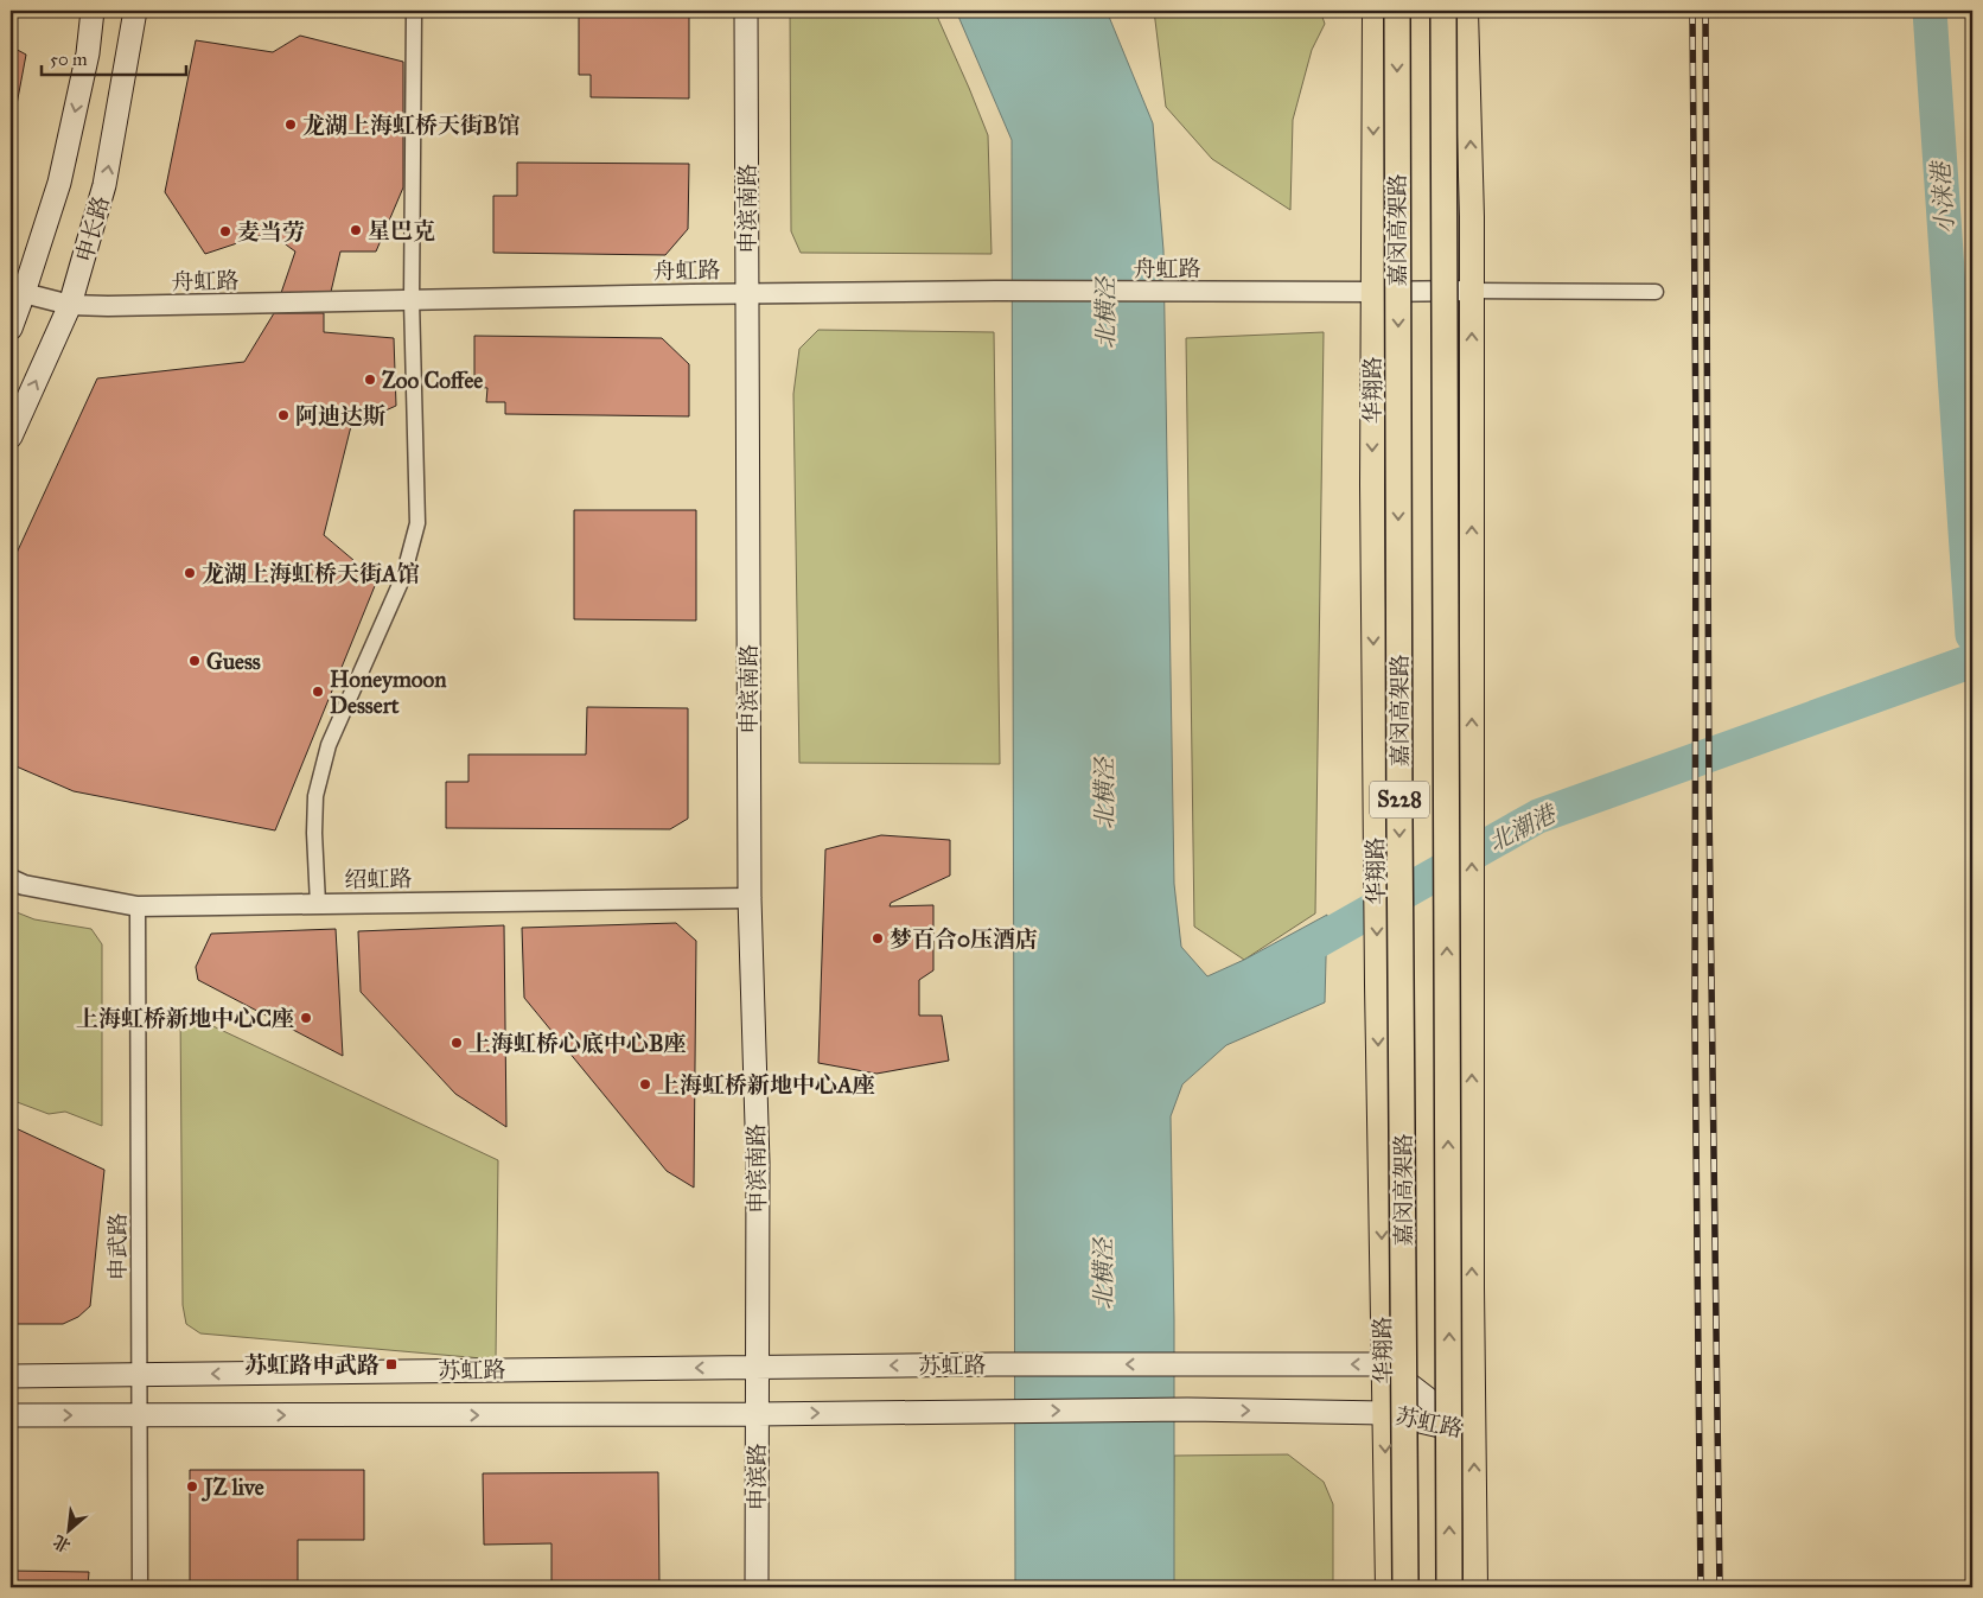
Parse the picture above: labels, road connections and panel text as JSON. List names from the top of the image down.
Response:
{
  "streets": {
    "highway": ["嘉闵高架路", "S228"],
    "main road": [
      "申滨南路",
      "申长路",
      "华翔路",
      "苏虹路",
      "申滨路"
    ],
    "street": ["舟虹路", "绍虹路", "申武路"]
  },
  "crossings": [
    ["申滨南路", "舟虹路"],
    ["申滨南路", "绍虹路"],
    ["申滨南路", "苏虹路"],
    ["申滨南路", "申滨路"],
    ["申长路", "舟虹路"],
    ["舟虹路", "华翔路"],
    ["华翔路", "苏虹路"],
    ["绍虹路", "申武路"],
    ["申武路", "苏虹路"],
    ["苏虹路", "申滨路"]
  ],
  "water": ["小涞港", "北横泾", "北潮港"],
  "places": {
    "other": [
      "龙湖上海虹桥天街B馆",
      "星巴克",
      "麦当劳",
      "Zoo Coffee",
      "阿迪达斯",
      "龙湖上海虹桥天街A馆",
      "Guess",
      "Honeymoon Dessert",
      "梦百合0压酒店",
      "上海虹桥新地中心C座",
      "上海虹桥心底中心B座",
      "上海虹桥新地中心A座",
      "JZ live"
    ],
    "transit": ["苏虹路申武路"]
  },
  "scale_bar": "50 m",
  "north": "bottom left"
}
